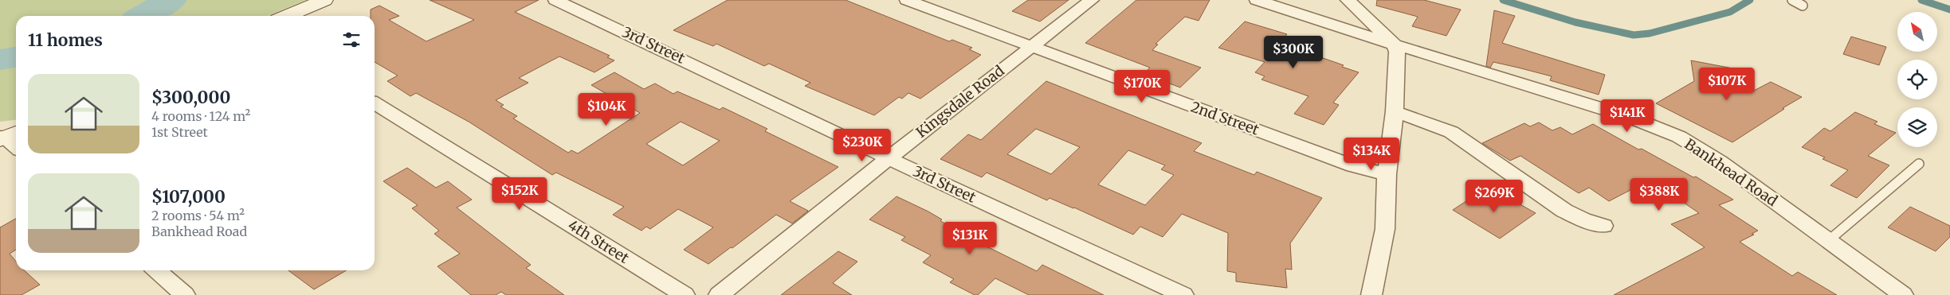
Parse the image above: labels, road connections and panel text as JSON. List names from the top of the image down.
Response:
{
  "streets": {
    "street": [
      "3rd Street",
      "Kingsdale Road",
      "2nd Street",
      "Bankhead Road",
      "4th Street"
    ]
  },
  "crossings": [
    ["3rd Street", "Kingsdale Road"],
    ["Kingsdale Road", "2nd Street"]
  ],
  "north": "top left",
  "page": {
    "heading": "11 homes",
    "price": [
      "$300K",
      "$107K",
      "$170K",
      "$104K",
      "$141K",
      "$230K",
      "$134K",
      "$152K",
      "$388K",
      "$269K",
      "$131K"
    ],
    "list": [
      {
        "name": "$300,000",
        "note": "4 rooms · 124 m² · 1st Street"
      },
      {
        "name": "$107,000",
        "note": "2 rooms · 54 m² · Bankhead Road"
      }
    ]
  }
}
